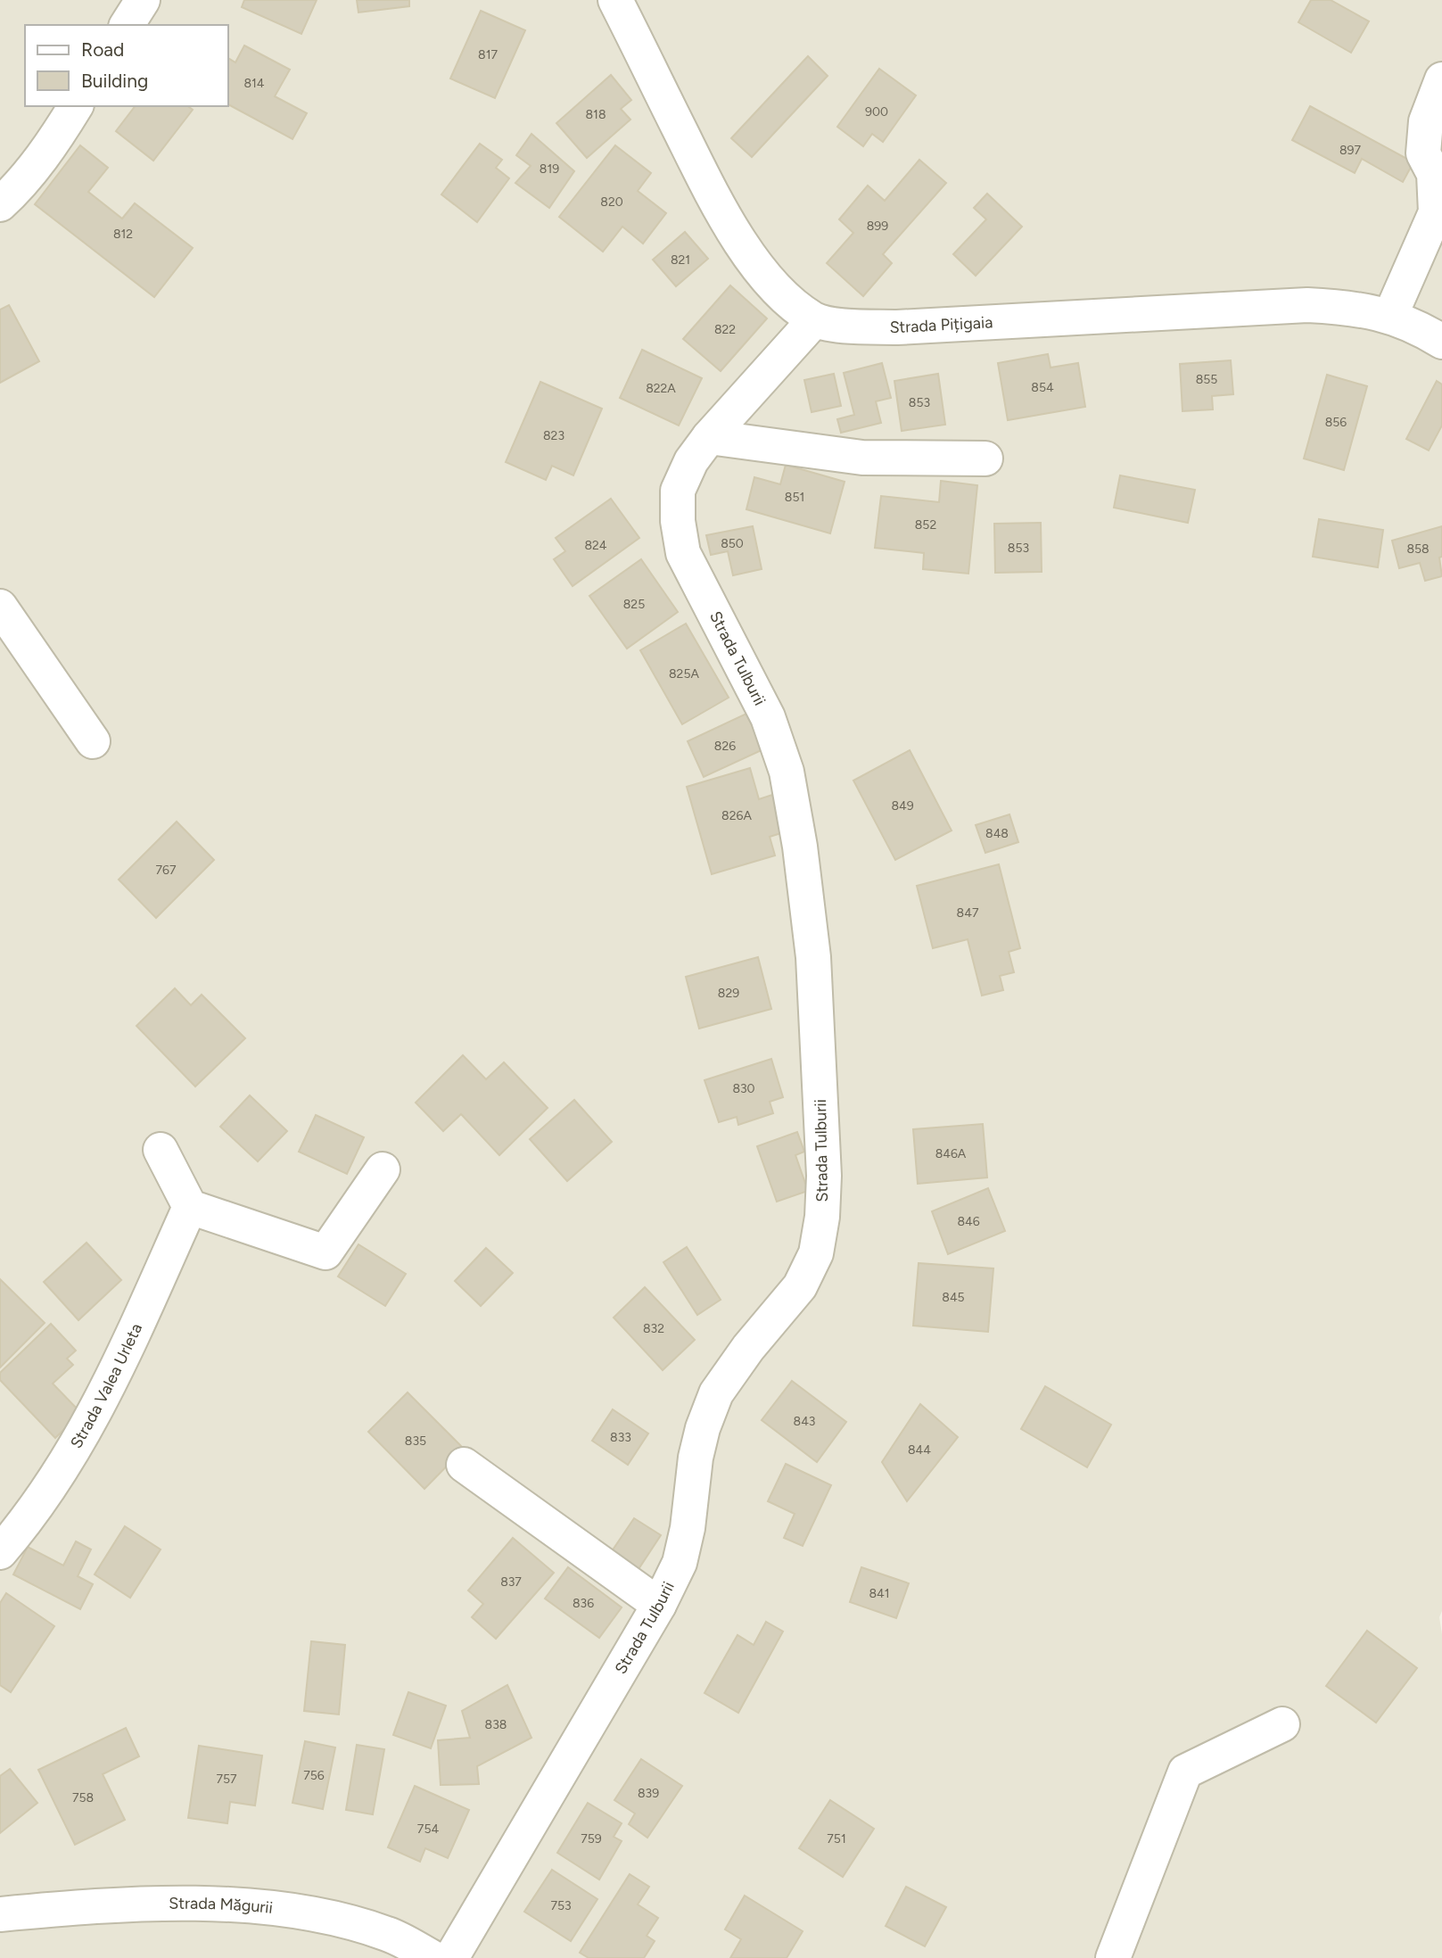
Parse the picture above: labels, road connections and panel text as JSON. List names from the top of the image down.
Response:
{
  "streets": {
    "street": [
      "Strada Pițigaia",
      "Strada Tulburii",
      "Strada Valea Urleta",
      "Strada Măgurii"
    ]
  },
  "crossings": [
    ["Strada Pițigaia", "Strada Tulburii"]
  ],
  "house_numbers": [
    "817",
    "814",
    "900",
    "818",
    "897",
    "819",
    "820",
    "899",
    "812",
    "821",
    "822",
    "855",
    "854",
    "822A",
    "853",
    "856",
    "823",
    "851",
    "852",
    "850",
    "824",
    "853",
    "858",
    "825",
    "825A",
    "826",
    "849",
    "826A",
    "848",
    "767",
    "847",
    "829",
    "830",
    "846A",
    "846",
    "845",
    "832",
    "843",
    "833",
    "835",
    "844",
    "837",
    "841",
    "836",
    "838",
    "756",
    "757",
    "839",
    "758",
    "754",
    "759",
    "751",
    "753"
  ],
  "legend": ["Road", "Building"]
}
